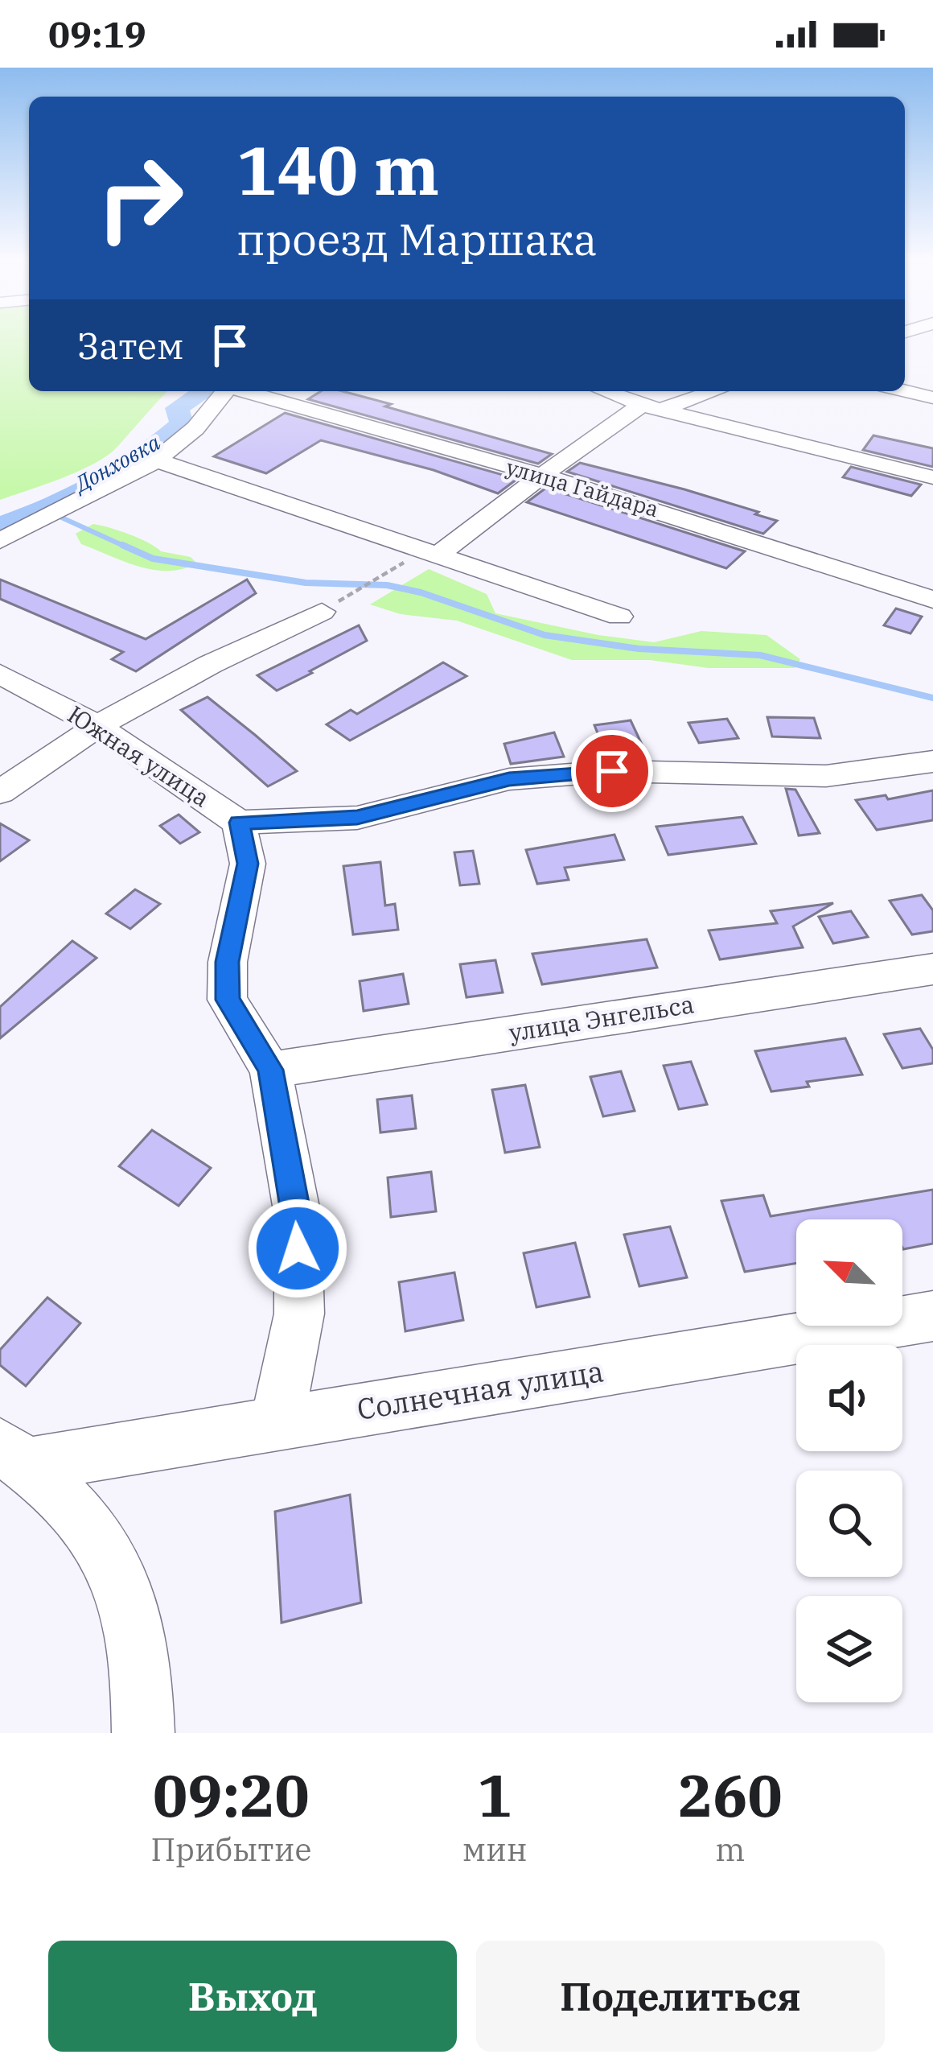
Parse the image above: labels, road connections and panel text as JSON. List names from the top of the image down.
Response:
{
  "streets": {
    "street": [
      "улица Гайдара",
      "Южная улица",
      "улица Энгельса",
      "Солнечная улица"
    ]
  },
  "water": ["Донховка"],
  "north": "top left",
  "page": {
    "status": "09:19",
    "turn": ["140 m", "проезд Маршака"],
    "then": "Затем",
    "eta": [
      "09:20",
      "Прибытие",
      "1",
      "мин",
      "260",
      "m"
    ],
    "buttons": ["Выход", "Поделиться"]
  }
}
